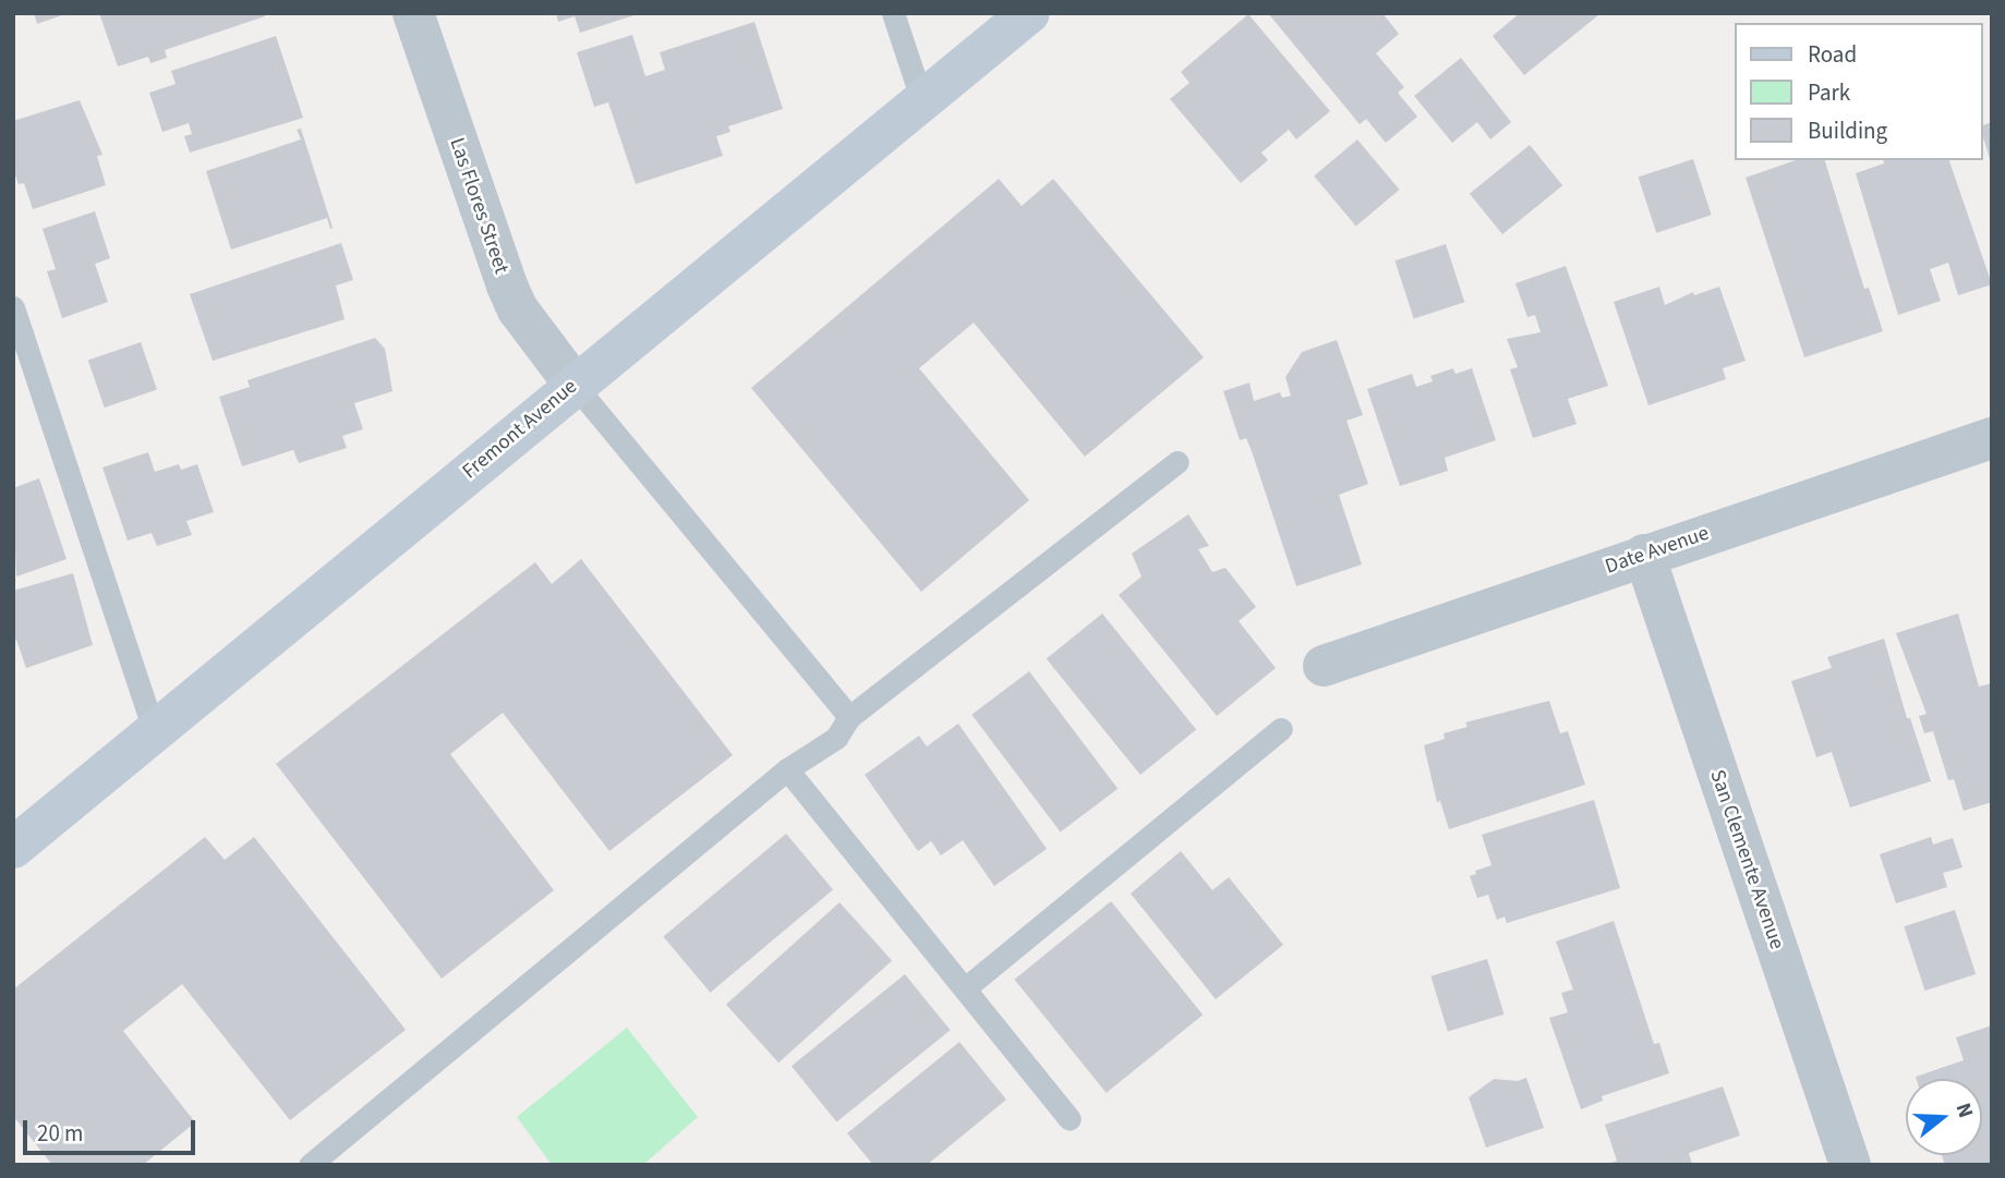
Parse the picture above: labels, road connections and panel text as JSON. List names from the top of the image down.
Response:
{
  "streets": {
    "main road": ["Fremont Avenue"],
    "street": ["Las Flores Street", "Date Avenue", "San Clemente Avenue"]
  },
  "crossings": [
    ["Las Flores Street", "Fremont Avenue"],
    ["Date Avenue", "San Clemente Avenue"]
  ],
  "legend": ["Road", "Park", "Building"],
  "scale_bar": "20 m",
  "north": "right"
}
